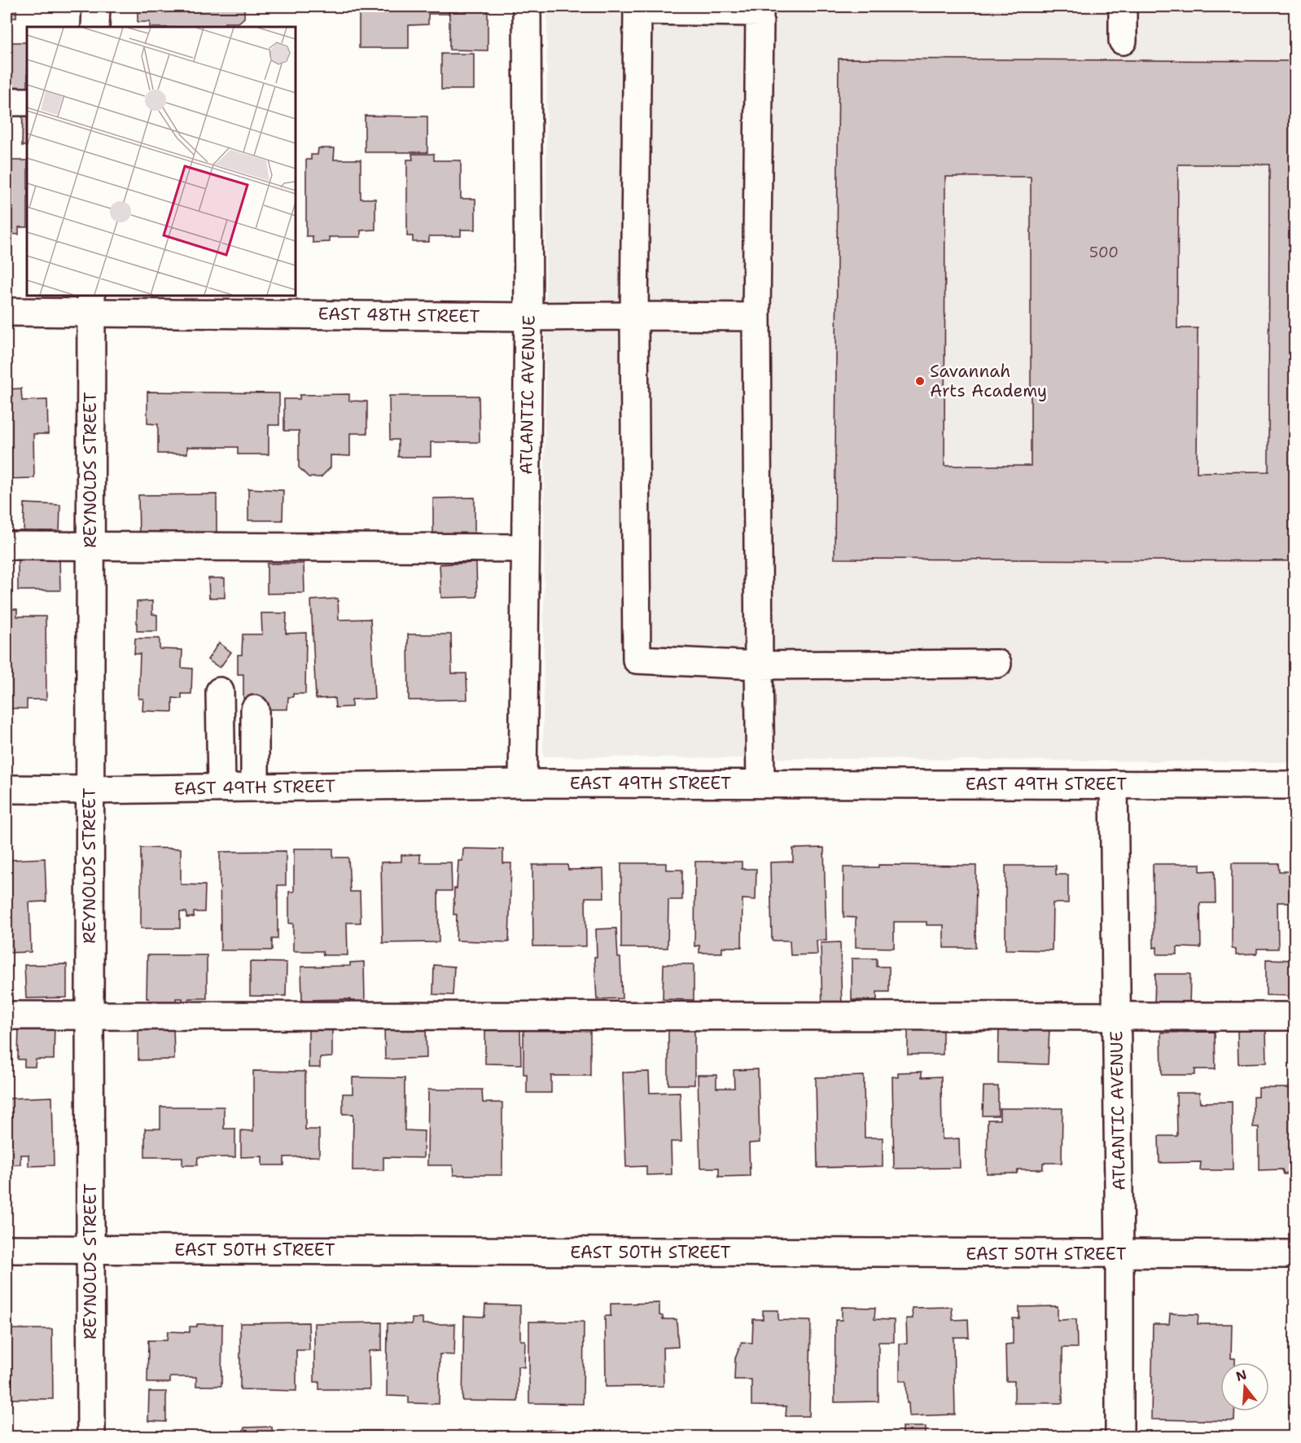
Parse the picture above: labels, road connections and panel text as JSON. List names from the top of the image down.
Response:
{
  "streets": {
    "street": [
      "EAST 48TH STREET",
      "ATLANTIC AVENUE",
      "REYNOLDS STREET",
      "EAST 49TH STREET",
      "EAST 50TH STREET"
    ]
  },
  "crossings": [
    ["EAST 48TH STREET", "ATLANTIC AVENUE"],
    ["EAST 48TH STREET", "REYNOLDS STREET"],
    ["ATLANTIC AVENUE", "EAST 49TH STREET"],
    ["ATLANTIC AVENUE", "EAST 50TH STREET"],
    ["REYNOLDS STREET", "EAST 49TH STREET"],
    ["REYNOLDS STREET", "EAST 50TH STREET"]
  ],
  "places": ["Savannah Arts Academy"],
  "house_numbers": ["500"],
  "north": "top"
}
